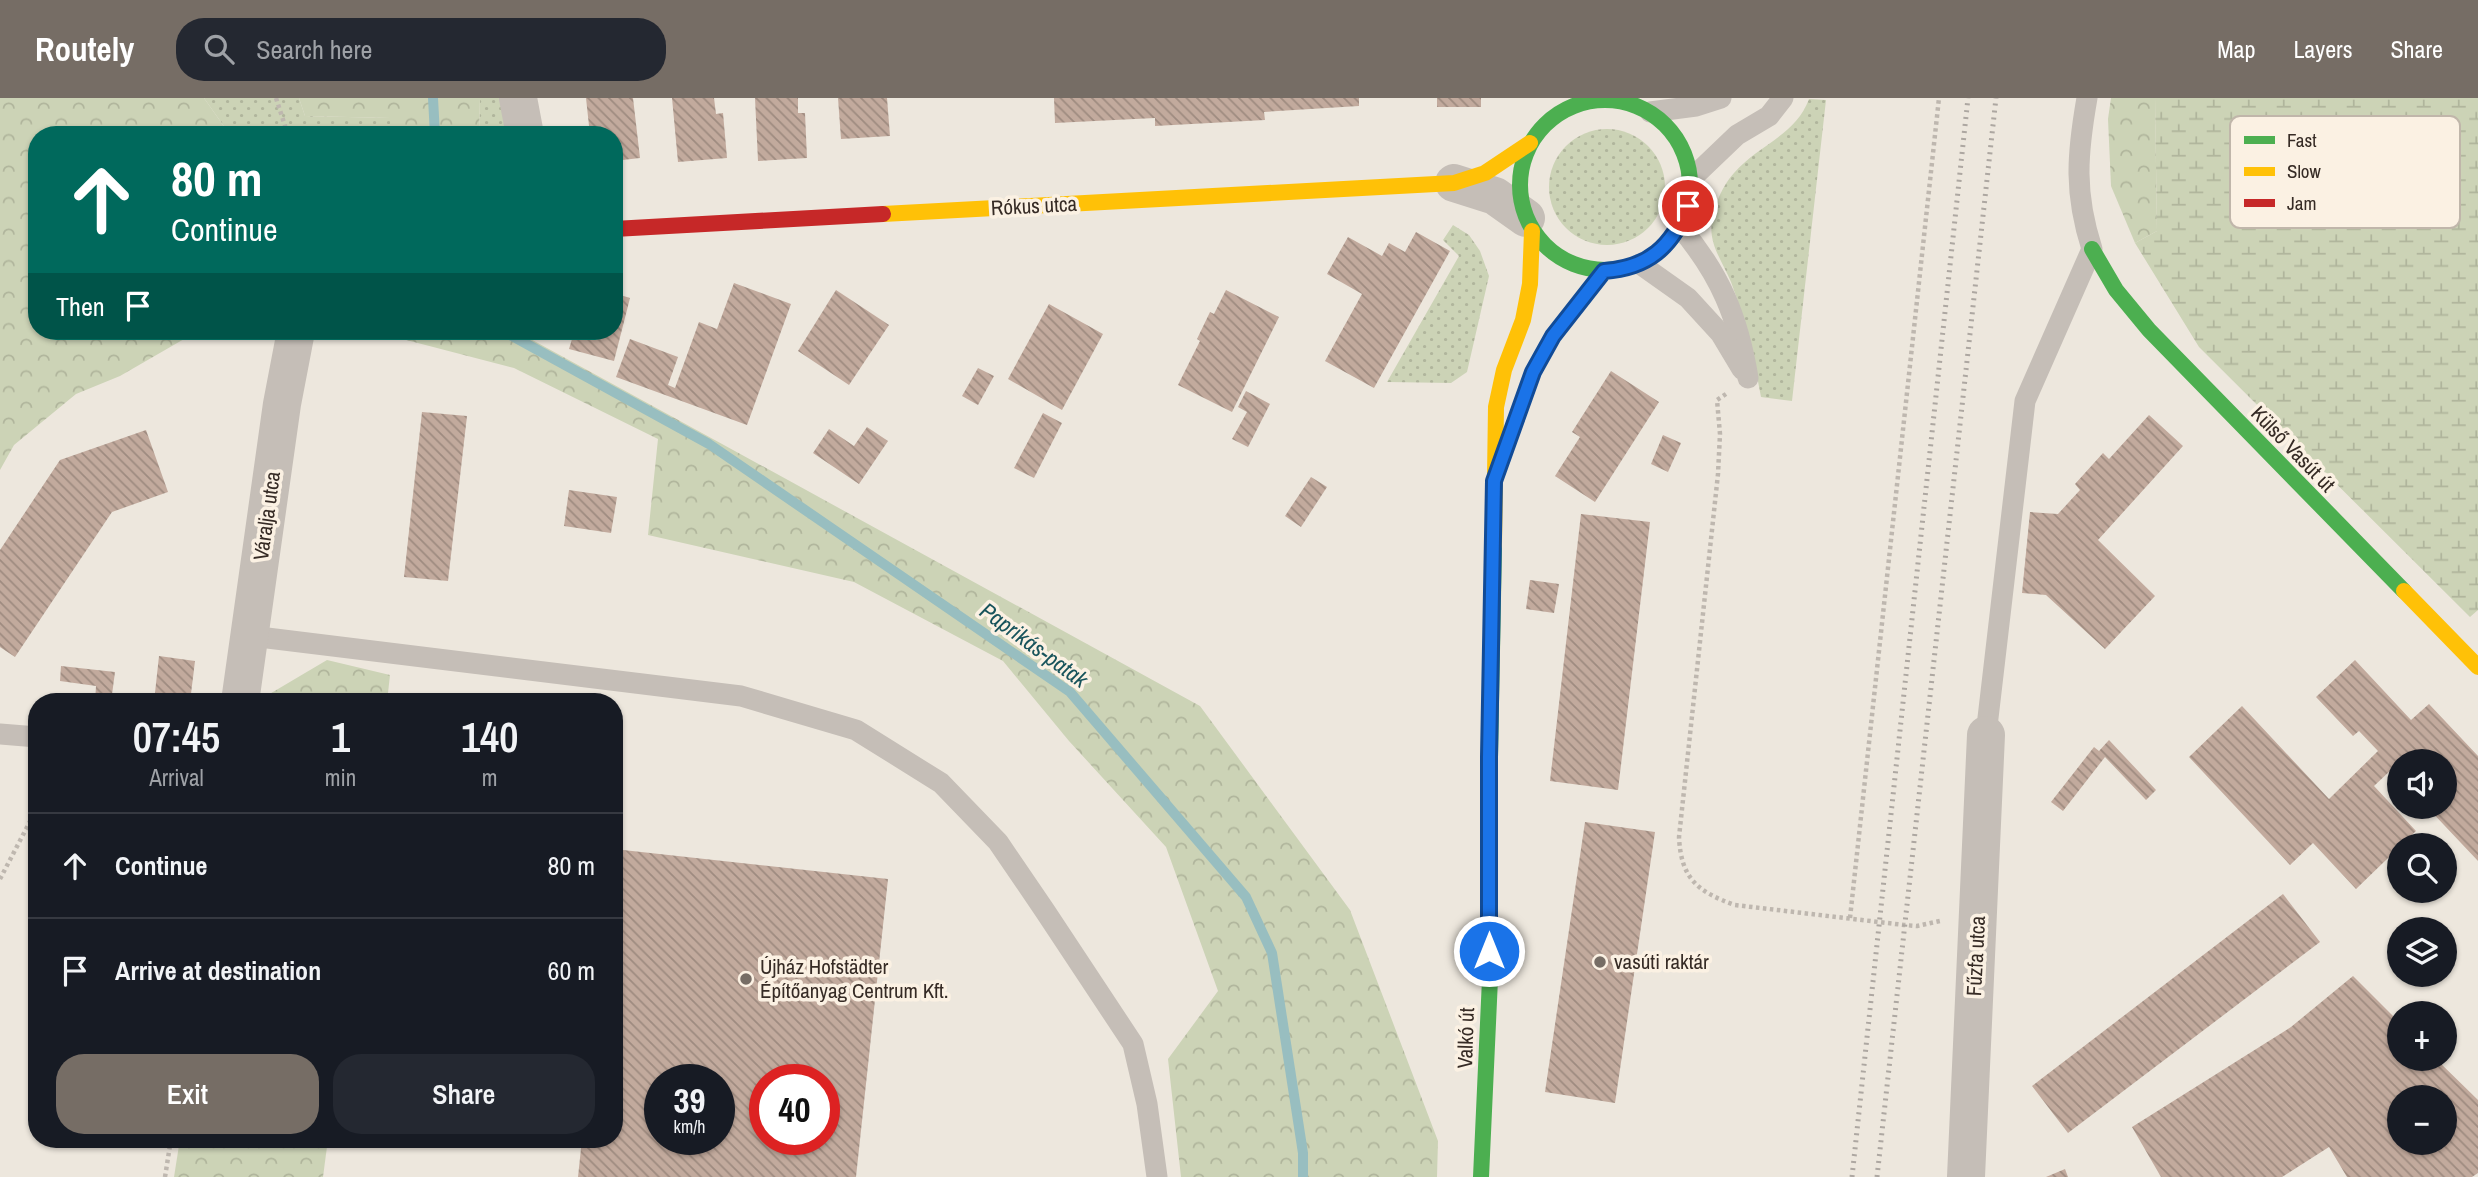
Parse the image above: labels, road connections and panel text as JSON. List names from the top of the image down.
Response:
{
  "streets": {
    "street": [
      "Rókus utca",
      "Külső Vasút út",
      "Váralja utca",
      "Fűzfa utca",
      "Valkó út"
    ]
  },
  "crossings": [
    ["Rókus utca", "Valkó út"]
  ],
  "water": ["Paprikás-patak"],
  "places": ["vasúti raktár", "Újház Hofstädter Építőanyag Centrum Kft."],
  "legend": ["Fast", "Slow", "Jam"],
  "page": {
    "header": "Routely",
    "search": "Search here",
    "nav": ["Map", "Layers", "Share"],
    "turn": ["80 m", "Continue"],
    "then": "Then",
    "eta": [
      "07:45",
      "Arrival",
      "1",
      "min",
      "140",
      "m"
    ],
    "map_buttons": ["+", "−"],
    "list": [
      {
        "name": "Continue",
        "value": "80 m"
      },
      {
        "name": "Arrive at destination",
        "value": "60 m"
      }
    ],
    "buttons": ["Exit", "Share"],
    "speed": "39 km/h",
    "limit": "40"
  }
}
